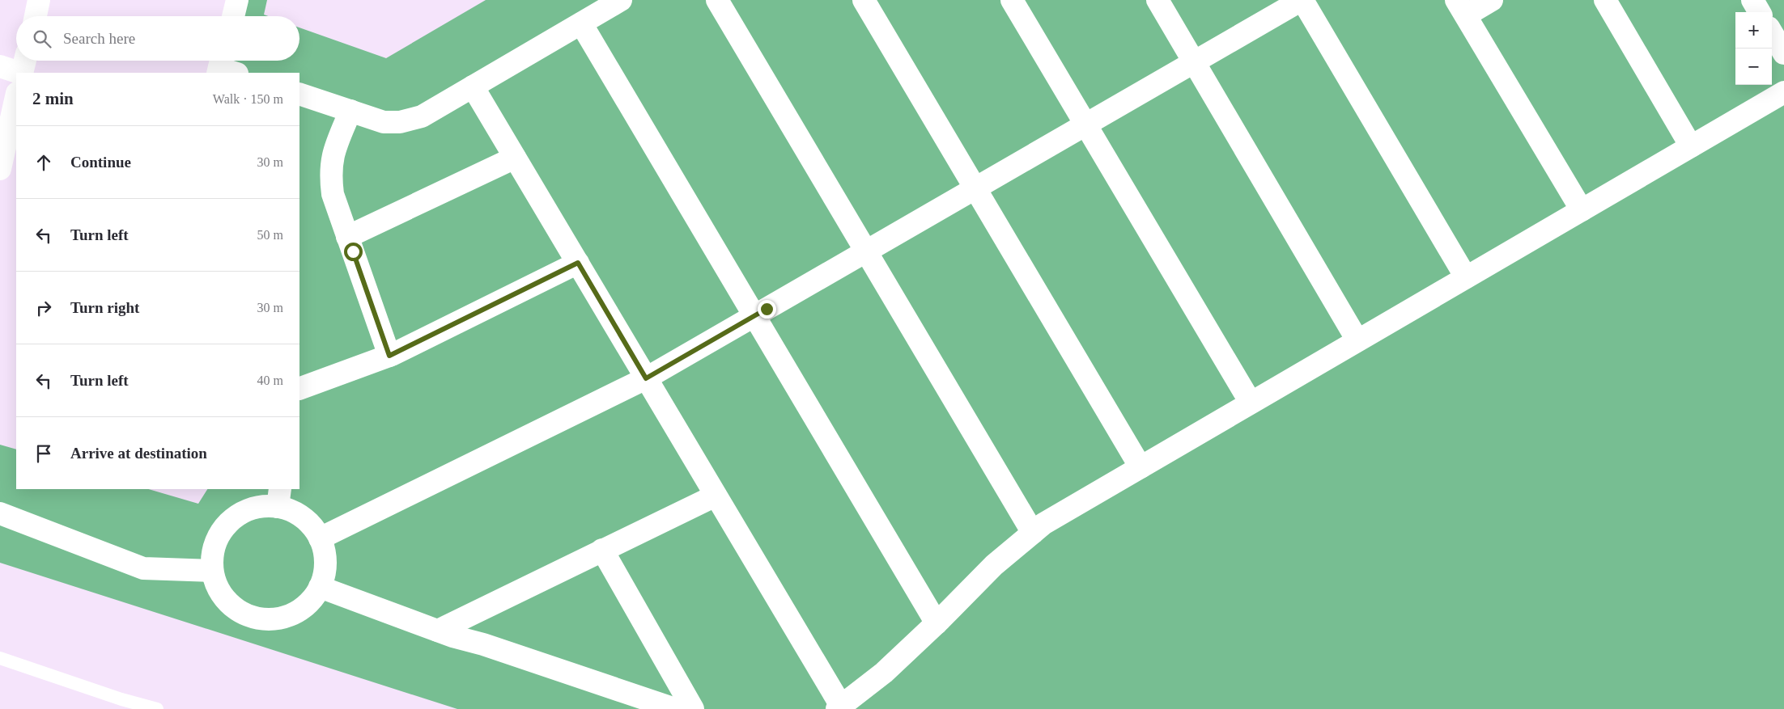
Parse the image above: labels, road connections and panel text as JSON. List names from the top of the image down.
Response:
{
  "page": {
    "map_buttons": ["+", "−"],
    "search": "Search here",
    "heading": ["2 min", "Walk · 150 m"],
    "list": [
      ["Continue", "30 m"],
      ["Turn left", "50 m"],
      ["Turn right", "30 m"],
      ["Turn left", "40 m"],
      "Arrive at destination"
    ]
  }
}
